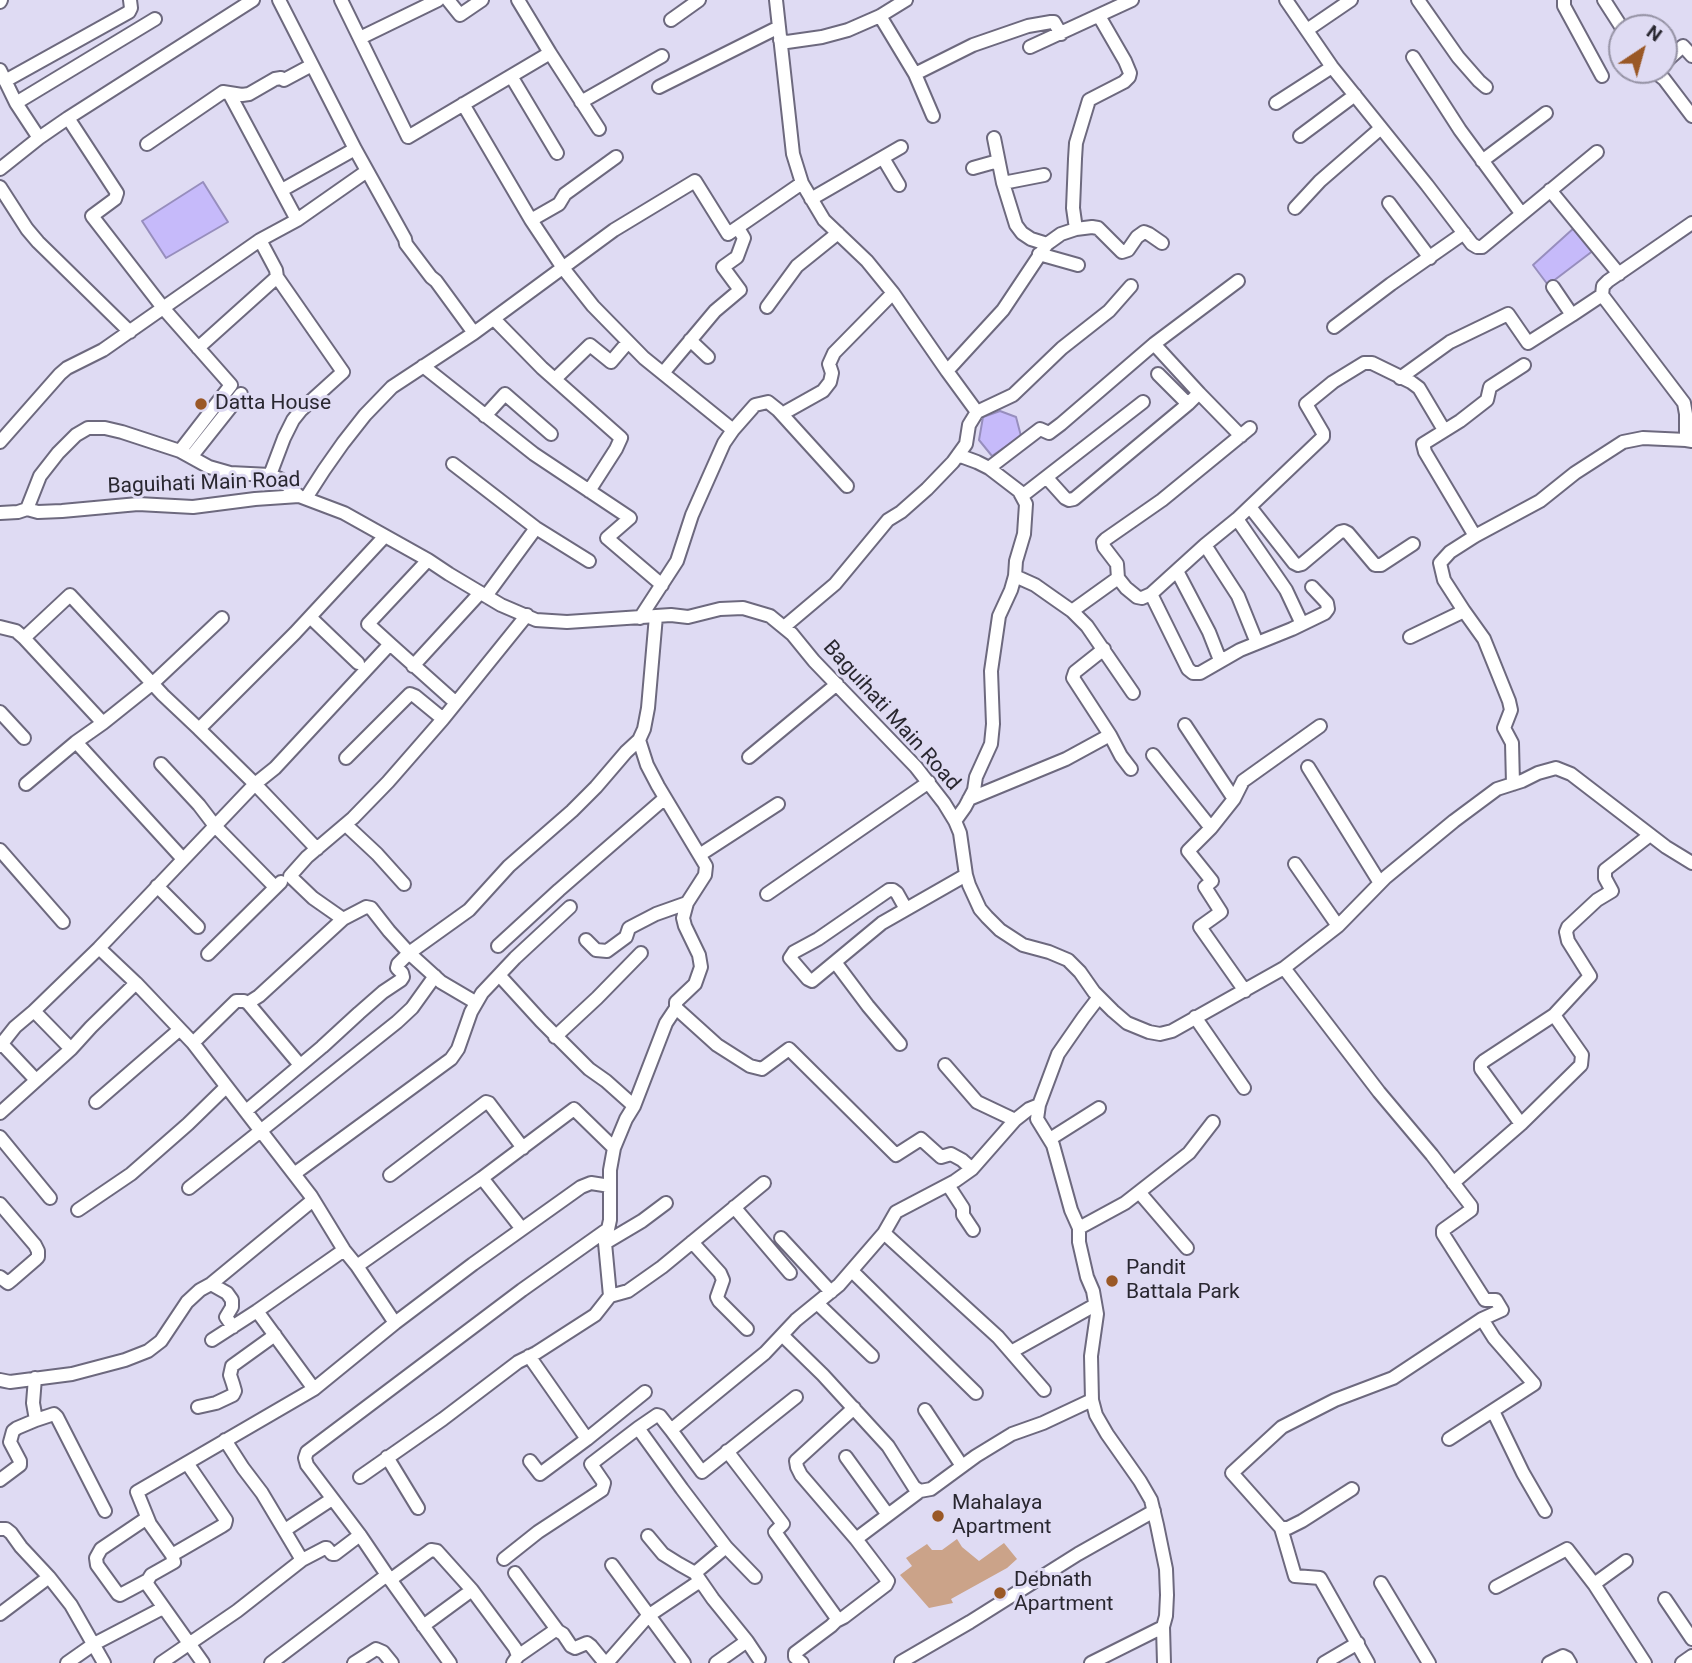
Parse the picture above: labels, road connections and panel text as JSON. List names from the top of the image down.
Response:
{
  "streets": {
    "street": ["Baguihati Main Road"]
  },
  "places": [
    "Datta House",
    "Pandit Battala Park",
    "Mahalaya Apartment",
    "Debnath Apartment"
  ],
  "north": "top right"
}
